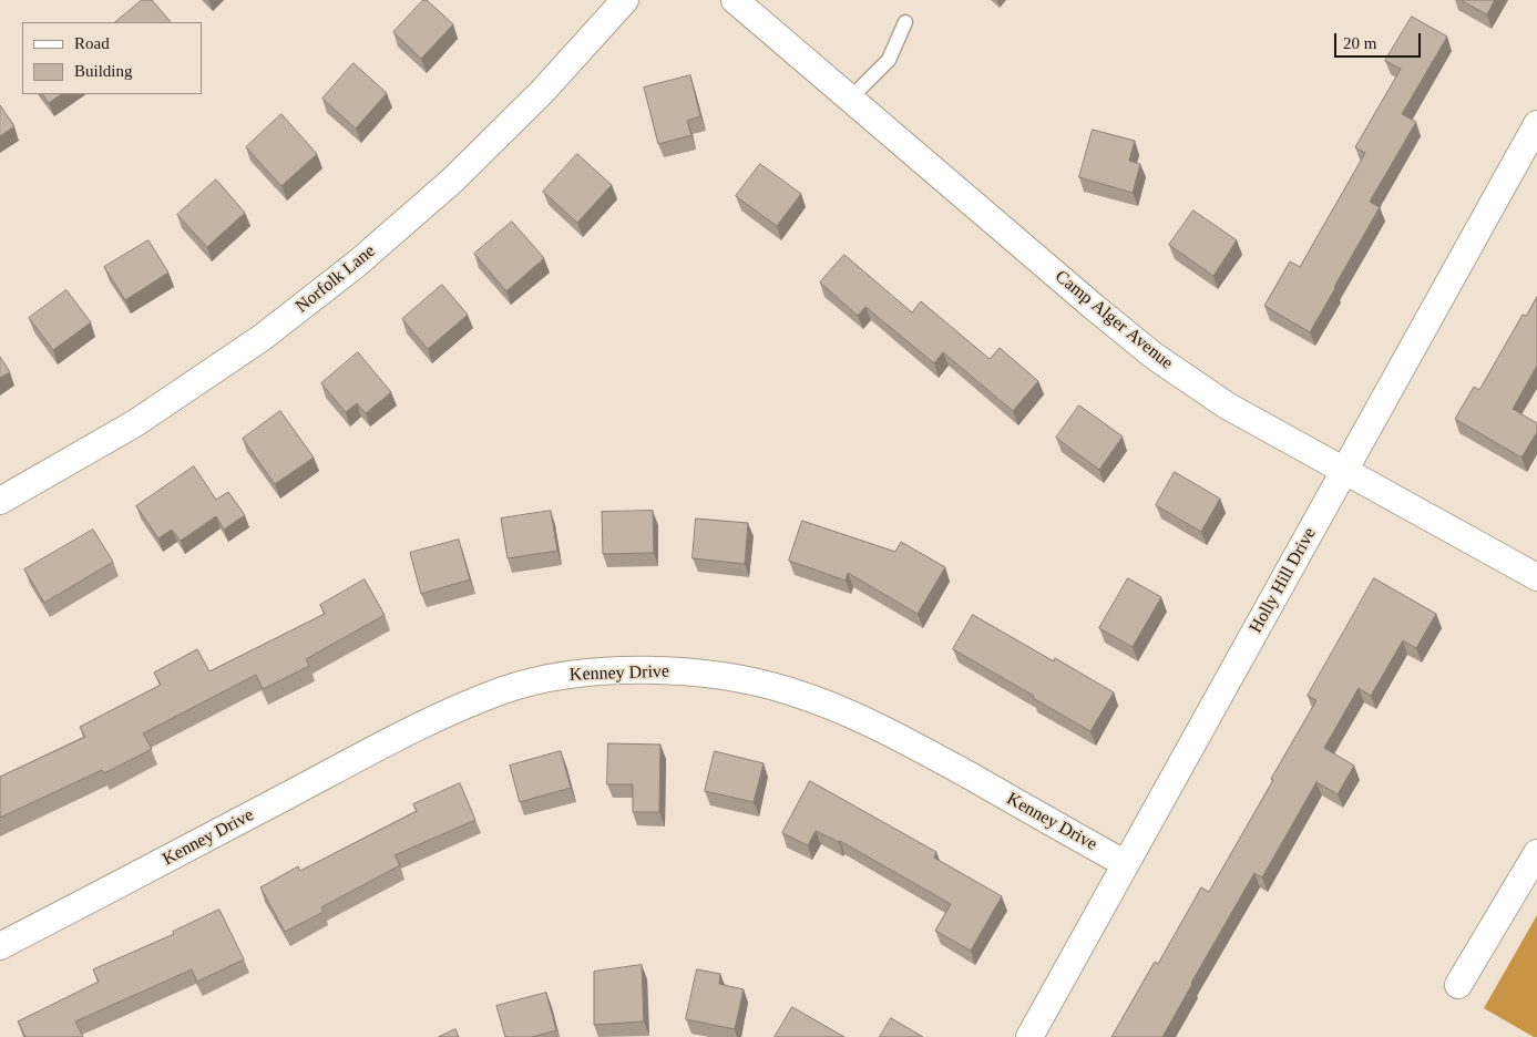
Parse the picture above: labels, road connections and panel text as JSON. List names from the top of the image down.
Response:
{
  "streets": {
    "street": [
      "Norfolk Lane",
      "Camp Alger Avenue",
      "Holly Hill Drive",
      "Kenney Drive"
    ]
  },
  "crossings": [
    ["Camp Alger Avenue", "Holly Hill Drive"],
    ["Holly Hill Drive", "Kenney Drive"]
  ],
  "legend": ["Road", "Building"],
  "scale_bar": "20 m"
}
